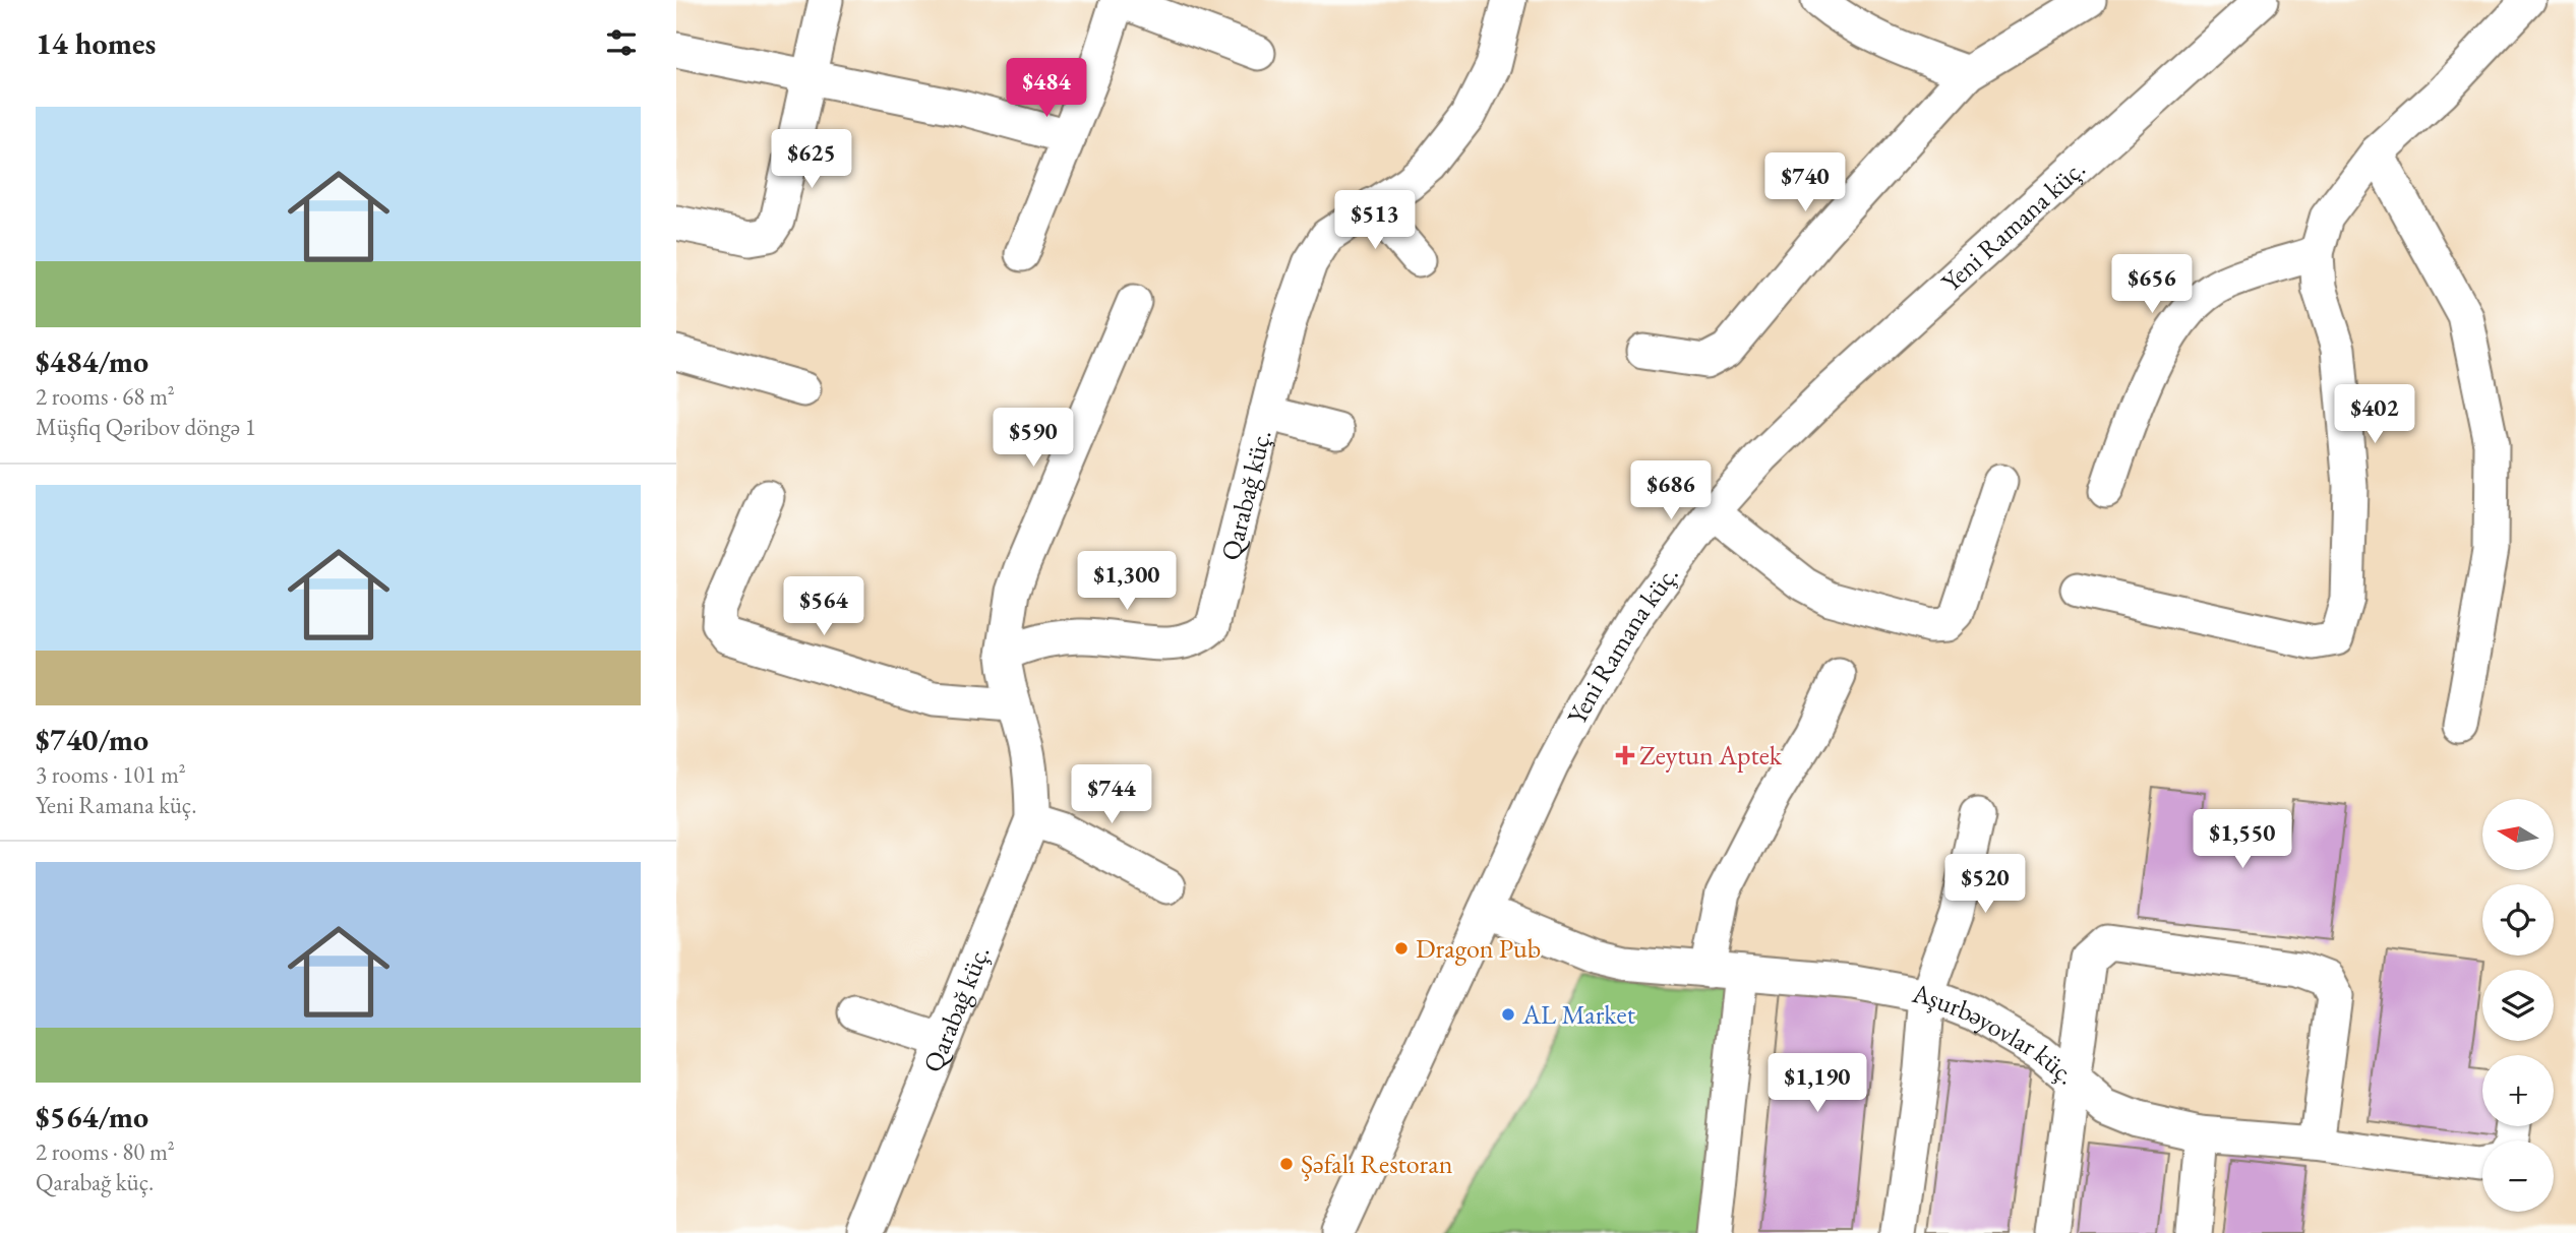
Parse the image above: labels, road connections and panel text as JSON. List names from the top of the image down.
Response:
{
  "streets": {
    "street": ["Yeni Ramana küç.", "Qarabağ küç.", "Aşurbəyovlar küç."]
  },
  "crossings": [
    ["Yeni Ramana küç.", "Aşurbəyovlar küç."]
  ],
  "places": {
    "health": ["Zeytun Aptek"],
    "other": ["Dragon Pub", "AL Market", "Şəfalı Restoran"]
  },
  "north": "left",
  "page": {
    "heading": "14 homes",
    "price": [
      "$484",
      "$625",
      "$740",
      "$513",
      "$656",
      "$402",
      "$590",
      "$686",
      "$1,300",
      "$564",
      "$744",
      "$1,550",
      "$520",
      "$1,190"
    ],
    "list": [
      {
        "name": "$484/mo",
        "note": "2 rooms · 68 m² · Müşfiq Qəribov döngə 1"
      },
      {
        "name": "$740/mo",
        "note": "3 rooms · 101 m² · Yeni Ramana küç."
      },
      {
        "name": "$564/mo",
        "note": "2 rooms · 80 m² · Qarabağ küç."
      }
    ],
    "map_buttons": ["+", "−"]
  }
}
